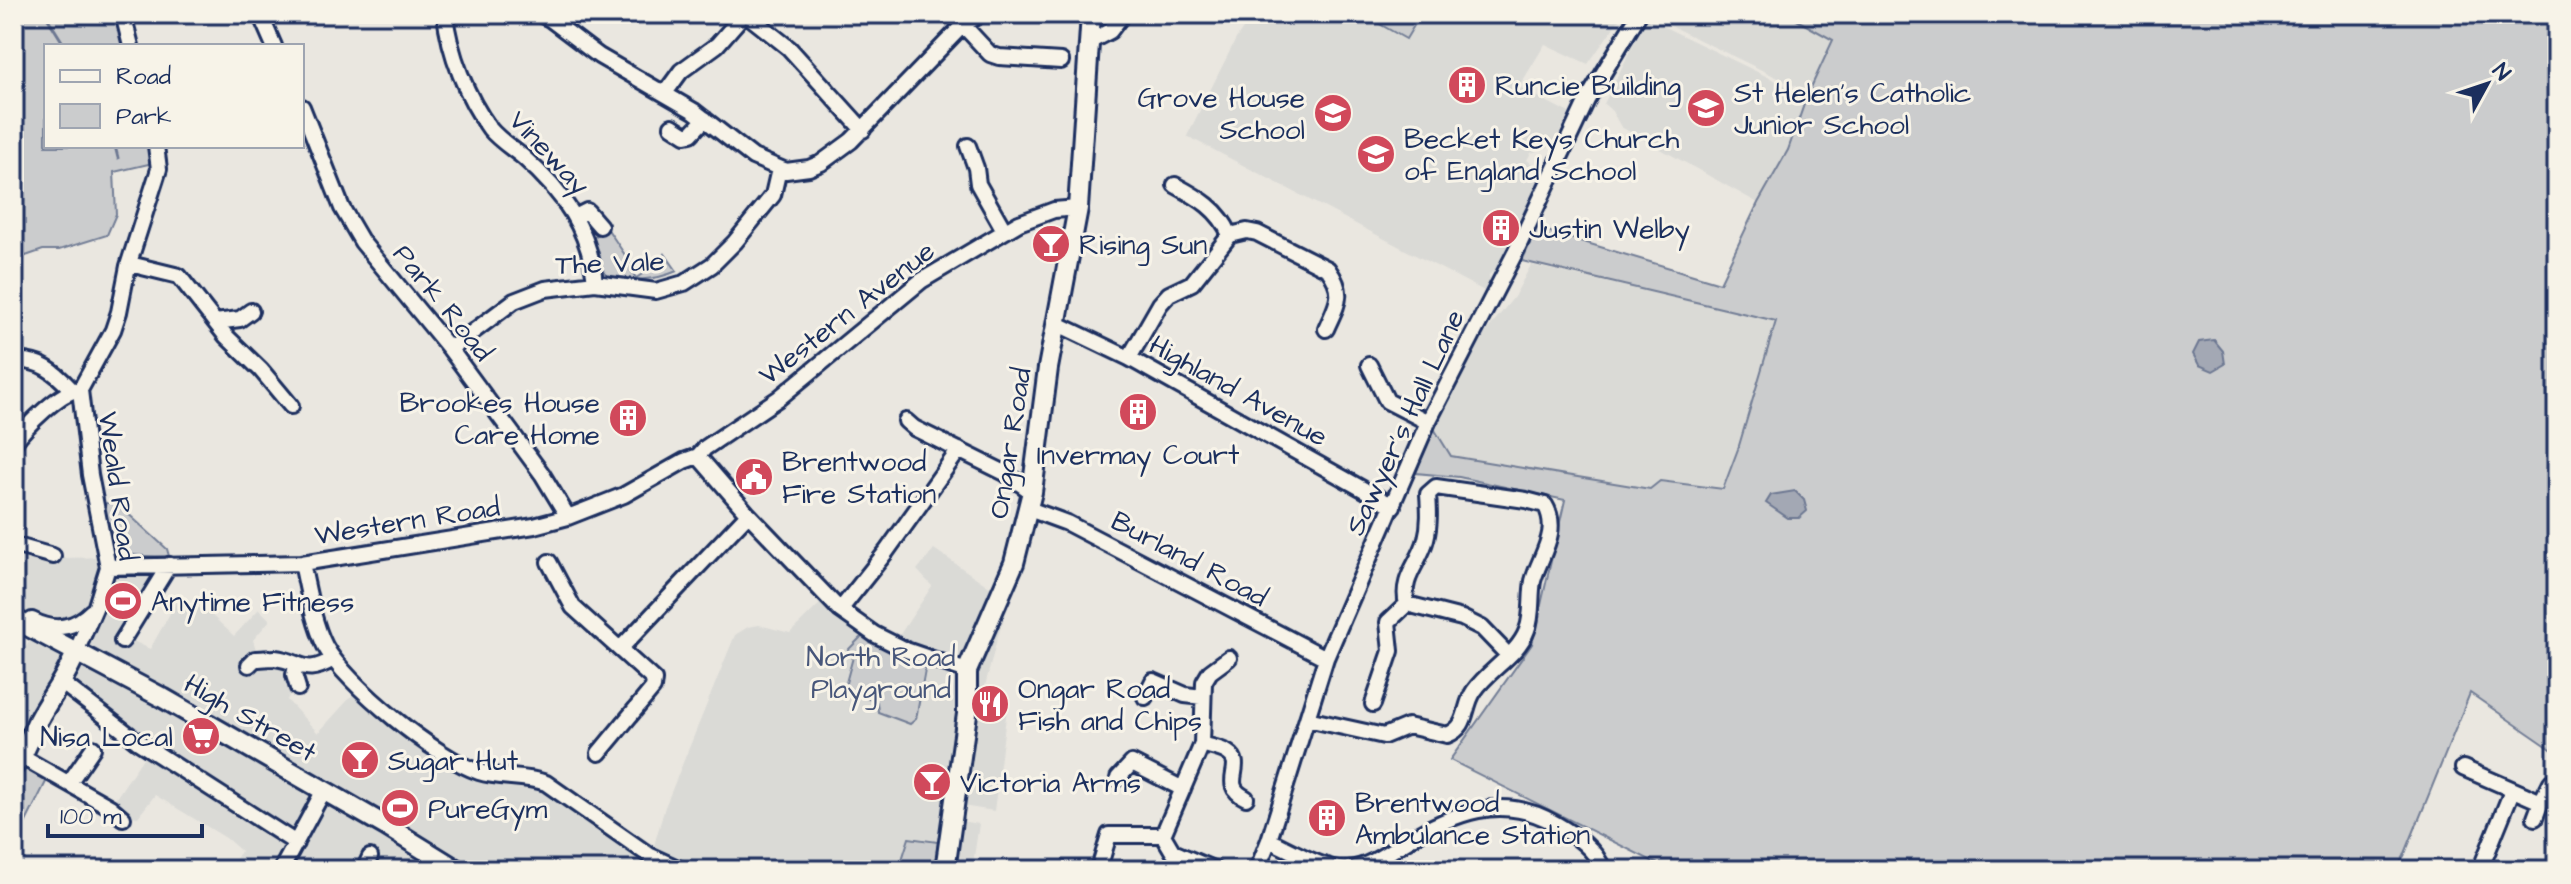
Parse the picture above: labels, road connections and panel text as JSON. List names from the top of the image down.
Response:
{
  "streets": {
    "main road": ["Ongar Road", "High Street"],
    "street": [
      "Vineway",
      "The Vale",
      "Park Road",
      "Western Avenue",
      "Highland Avenue",
      "Sawyer's Hall Lane",
      "Weald Road",
      "Western Road",
      "Burland Road"
    ]
  },
  "crossings": [
    ["Vineway", "The Vale"],
    ["The Vale", "Park Road"],
    ["Park Road", "Western Road"],
    ["Western Avenue", "Ongar Road"],
    ["Western Avenue", "Western Road"],
    ["Highland Avenue", "Sawyer's Hall Lane"],
    ["Highland Avenue", "Ongar Road"],
    ["Sawyer's Hall Lane", "Burland Road"],
    ["Ongar Road", "Burland Road"],
    ["Weald Road", "Western Road"],
    ["Weald Road", "High Street"]
  ],
  "parks": ["North Road Playground"],
  "places": {
    "building": [
      "Runcie Building",
      "Justin Welby",
      "Invermay Court",
      "Brookes House Care Home",
      "Brentwood Ambulance Station"
    ],
    "school or university": ["St Helen's Catholic Junior School", "Grove House School", "Becket Keys Church of England School"],
    "bar": ["Rising Sun", "Sugar Hut", "Victoria Arms"],
    "public building": ["Brentwood Fire Station"],
    "sports": ["Anytime Fitness", "PureGym"],
    "restaurant": ["Ongar Road Fish and Chips"],
    "supermarket": ["Nisa Local"]
  },
  "legend": ["Road", "Park"],
  "scale_bar": "100 m",
  "north": "top right"
}
